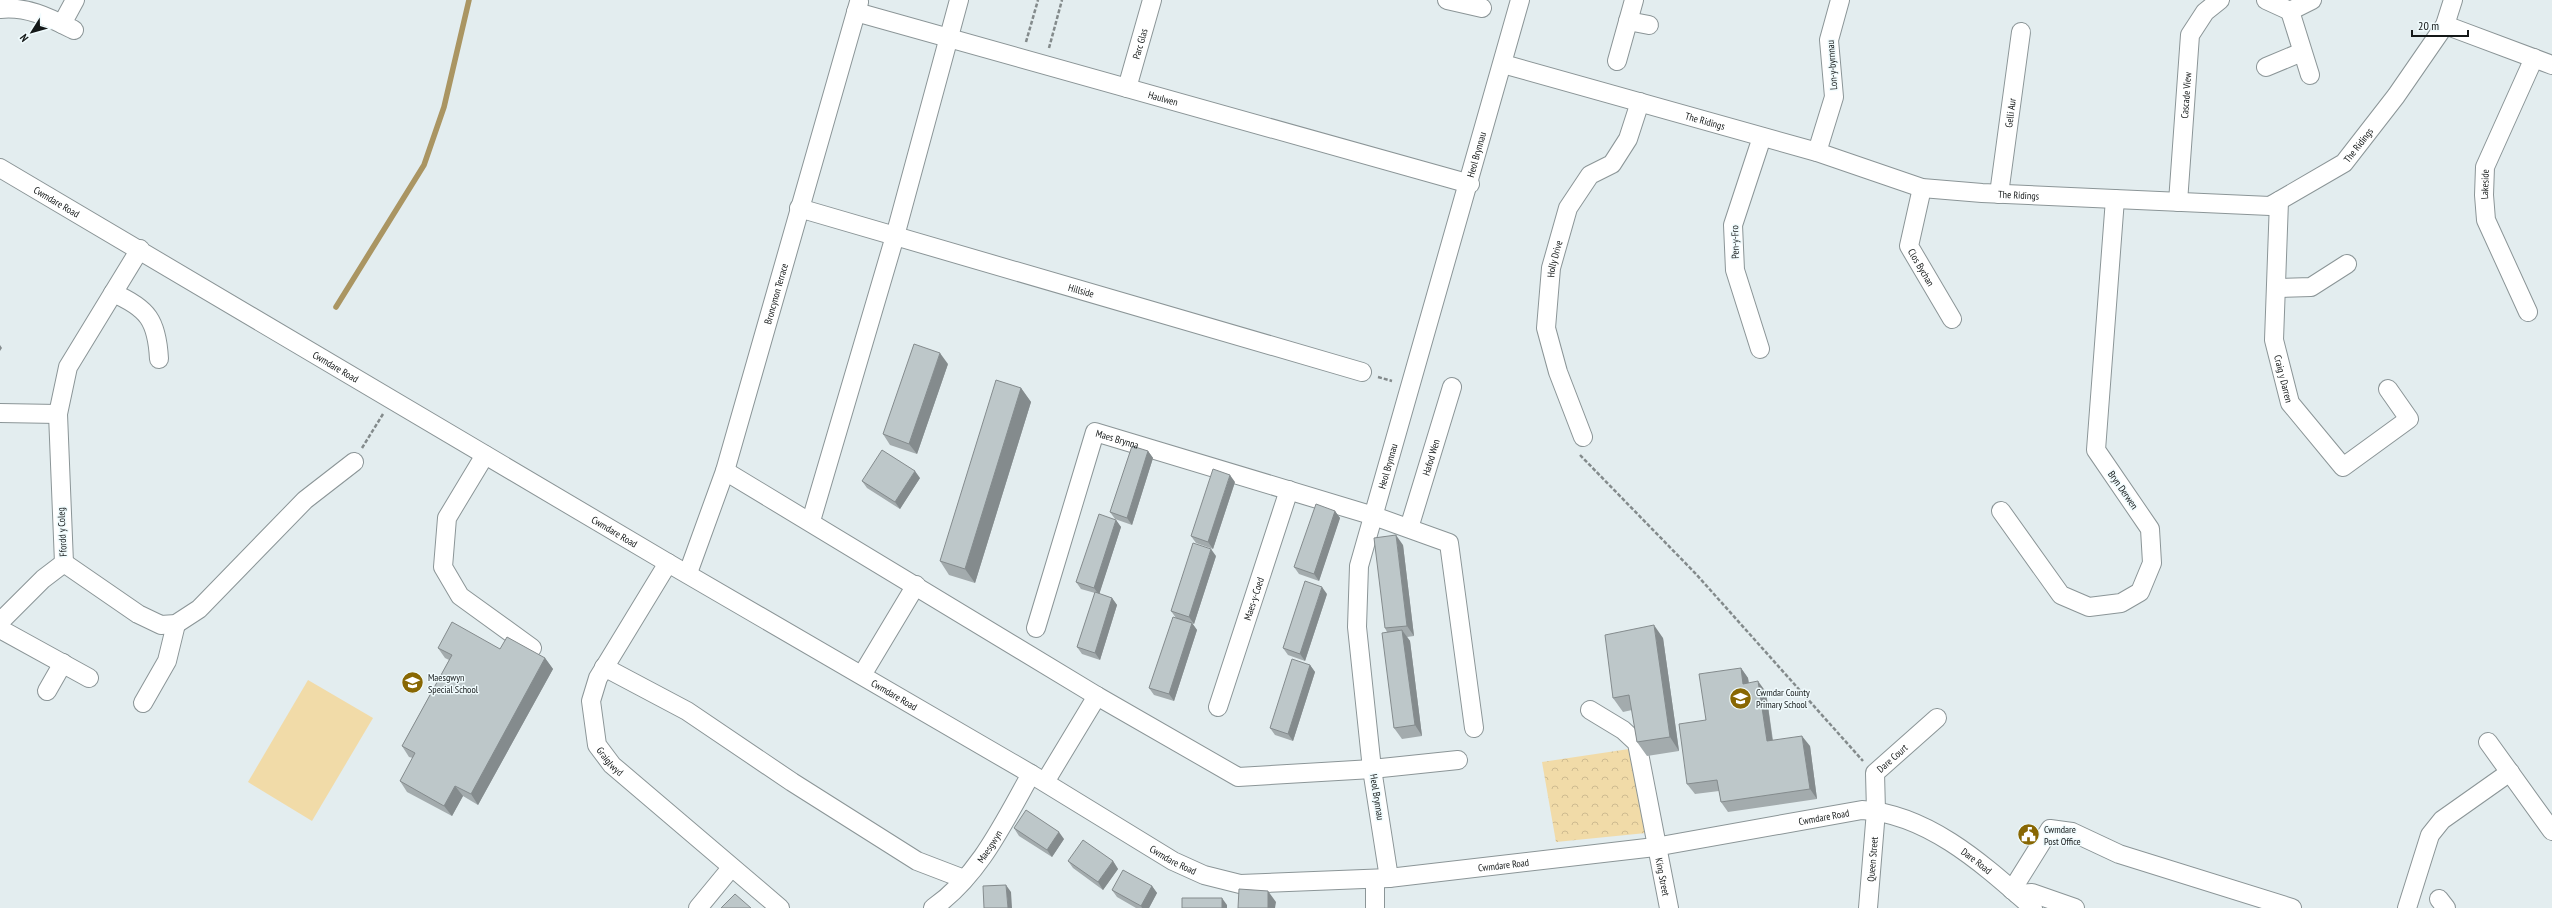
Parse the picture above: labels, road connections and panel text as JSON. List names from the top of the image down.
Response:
{
  "streets": {
    "street": [
      "Parc Glas",
      "Lon-y-byrnnau",
      "Cascade View",
      "Haulwen",
      "Gelli Aur",
      "The Ridings",
      "Heol Brynnau",
      "Lakeside",
      "Cwmdare Road",
      "Pen-y-Fro",
      "Holly Drive",
      "Clos Bychan",
      "Hillside",
      "Broncynon Terrace",
      "Craig y Darren",
      "Maes Brynna",
      "Hafod Wen",
      "Bryn Derwen",
      "Ffordd y Coleg",
      "Maes-y-Coed",
      "Dare Court",
      "Graiglwyd",
      "Maesgwyn",
      "Queen Street",
      "Dare Road",
      "King Street"
    ]
  },
  "crossings": [
    ["Parc Glas", "Haulwen"],
    ["Lon-y-byrnnau", "The Ridings"],
    ["Cascade View", "The Ridings"],
    ["Haulwen", "Heol Brynnau"],
    ["Haulwen", "Broncynon Terrace"],
    ["Gelli Aur", "The Ridings"],
    ["The Ridings", "Heol Brynnau"],
    ["The Ridings", "Pen-y-Fro"],
    ["The Ridings", "Holly Drive"],
    ["The Ridings", "Clos Bychan"],
    ["The Ridings", "Craig y Darren"],
    ["The Ridings", "Bryn Derwen"],
    ["Heol Brynnau", "Cwmdare Road"],
    ["Cwmdare Road", "Broncynon Terrace"],
    ["Cwmdare Road", "Ffordd y Coleg"],
    ["Cwmdare Road", "Dare Court"],
    ["Cwmdare Road", "Graiglwyd"],
    ["Cwmdare Road", "Maesgwyn"],
    ["Cwmdare Road", "Queen Street"],
    ["Cwmdare Road", "Dare Road"],
    ["Cwmdare Road", "King Street"],
    ["Hillside", "Broncynon Terrace"],
    ["Maes Brynna", "Maes-y-Coed"],
    ["Dare Court", "Queen Street"],
    ["Dare Court", "Dare Road"],
    ["Queen Street", "Dare Road"]
  ],
  "places": {
    "school or university": ["Maesgwyn Special School", "Cwmdar County Primary School"],
    "public building": ["Cwmdare Post Office"]
  },
  "scale_bar": "20 m",
  "north": "bottom left"
}
